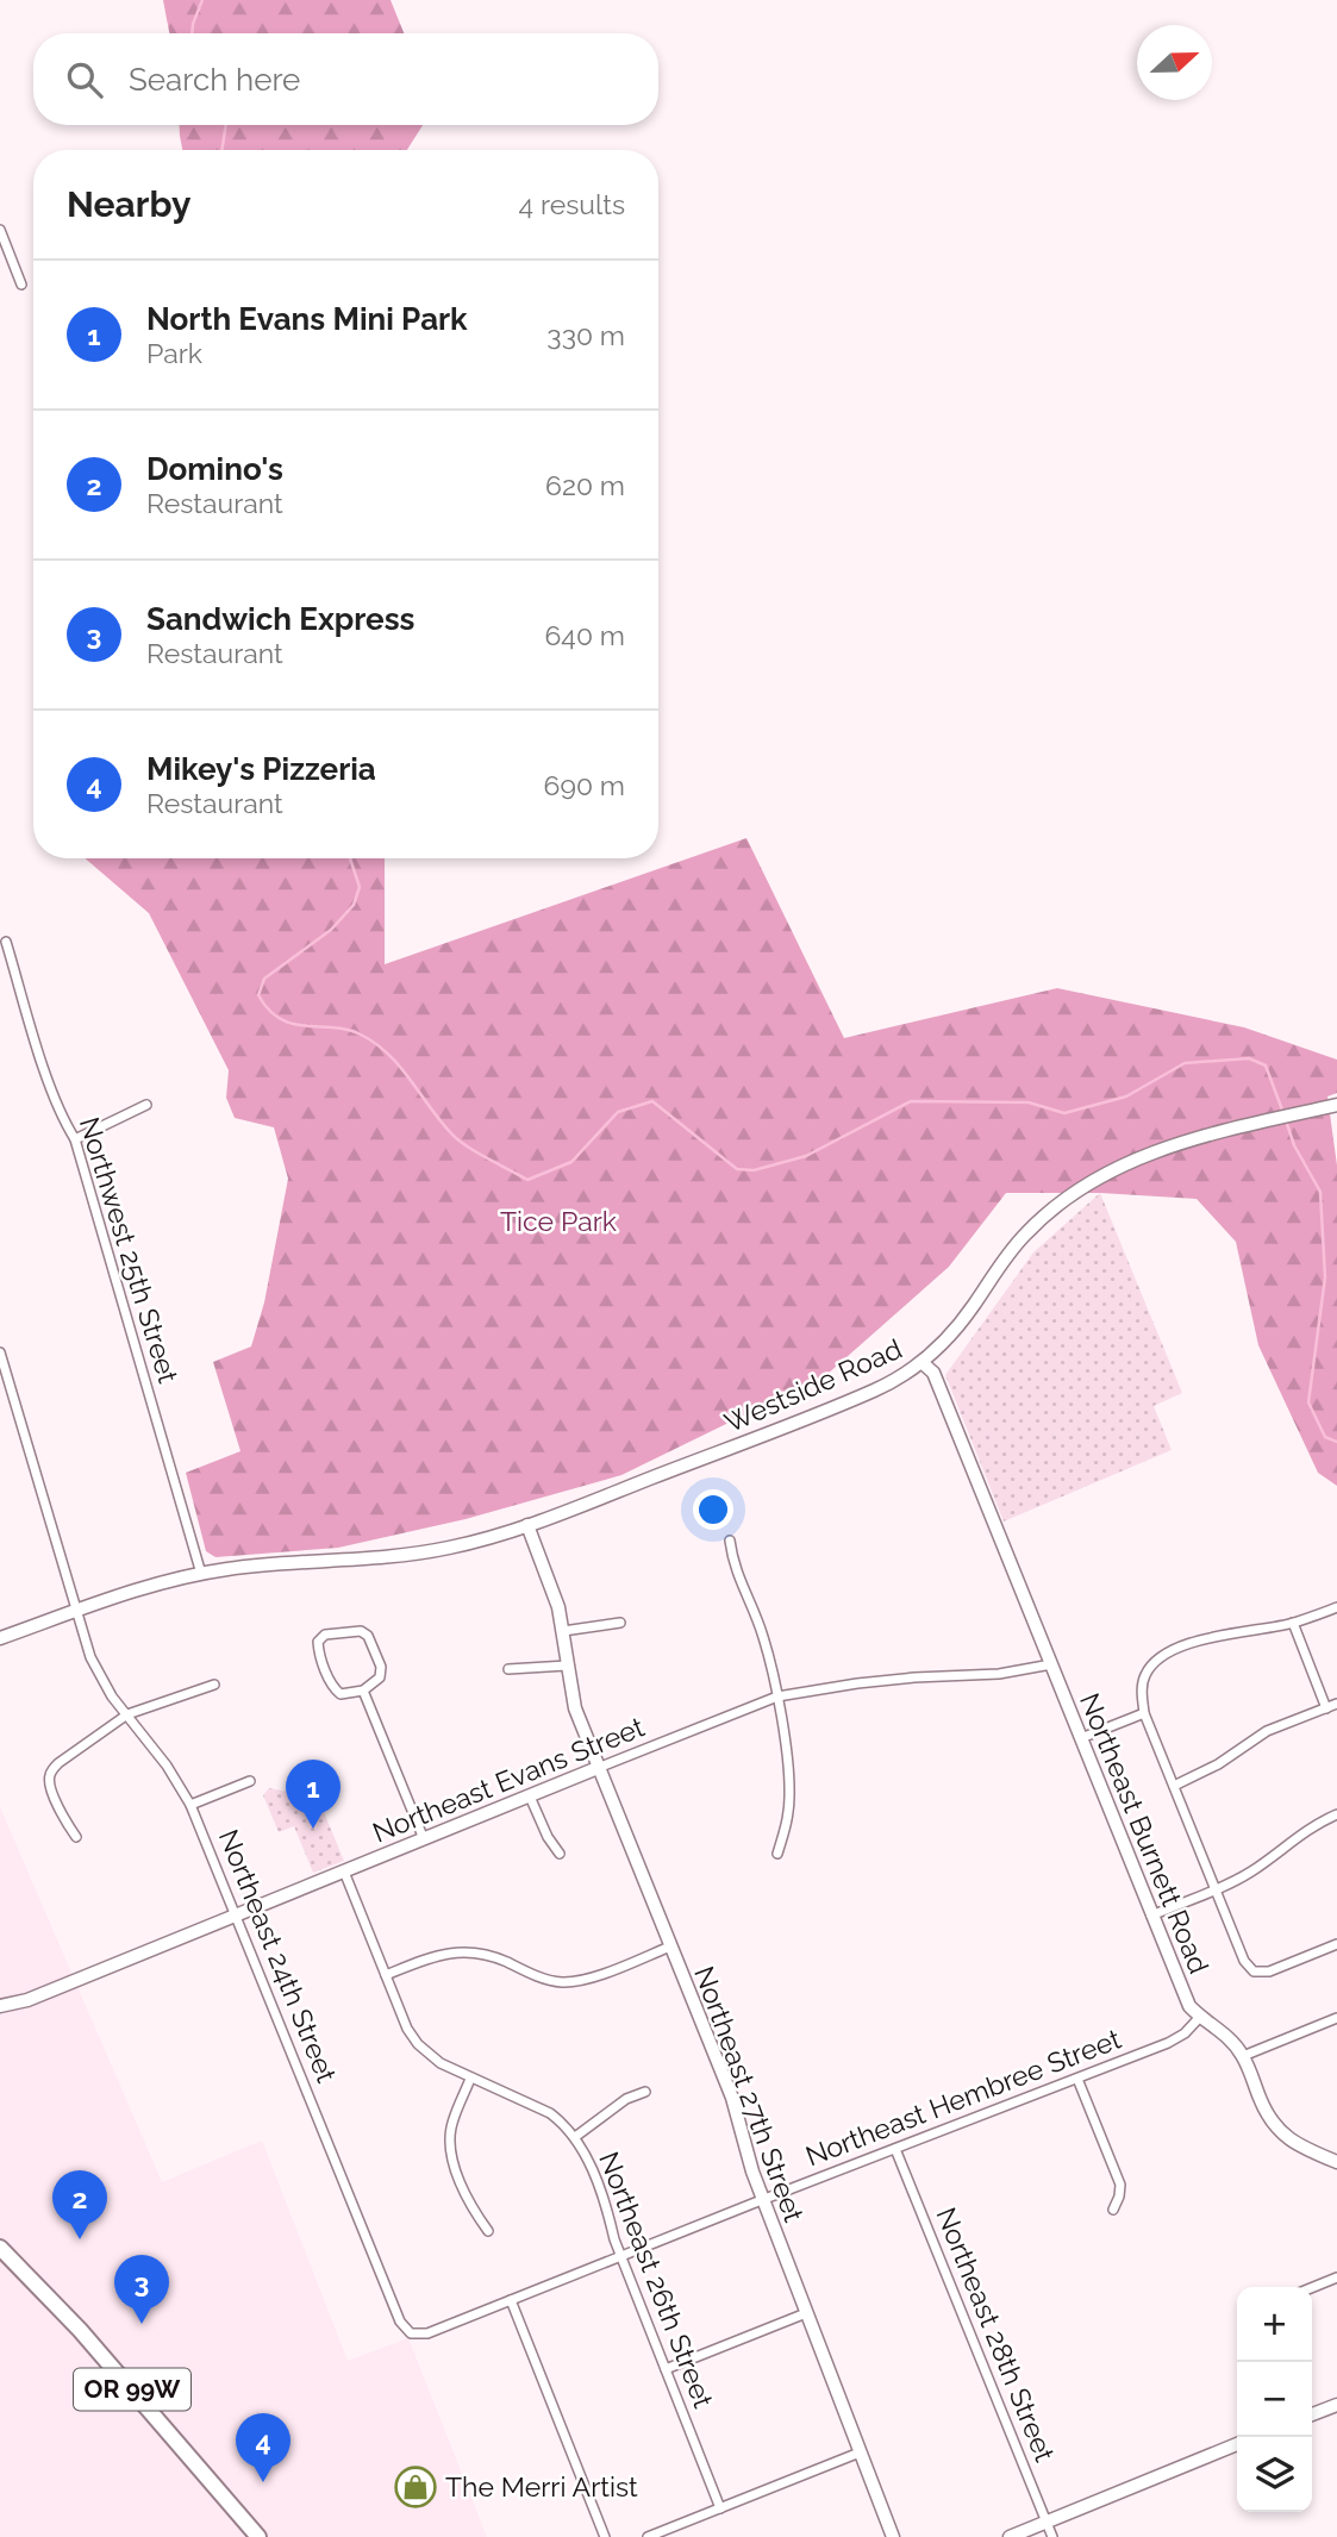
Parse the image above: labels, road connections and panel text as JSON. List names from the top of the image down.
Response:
{
  "streets": {
    "highway": ["OR 99W"],
    "street": [
      "Northwest 25th Street",
      "Westside Road",
      "Northeast Evans Street",
      "Northeast Burnett Road",
      "Northeast 24th Street",
      "Northeast 27th Street",
      "Northeast Hembree Street",
      "Northeast 26th Street",
      "Northeast 28th Street"
    ]
  },
  "crossings": [
    ["Northwest 25th Street", "Westside Road"],
    ["Westside Road", "Northeast Burnett Road"],
    ["Westside Road", "Northeast 24th Street"],
    ["Westside Road", "Northeast 27th Street"],
    ["Northeast Evans Street", "Northeast Burnett Road"],
    ["Northeast Evans Street", "Northeast 24th Street"],
    ["Northeast Evans Street", "Northeast 27th Street"],
    ["Northeast Evans Street", "Northeast 26th Street"],
    ["Northeast Burnett Road", "Northeast Hembree Street"],
    ["Northeast 24th Street", "Northeast Hembree Street"],
    ["Northeast 27th Street", "Northeast Hembree Street"],
    ["Northeast Hembree Street", "Northeast 26th Street"],
    ["Northeast Hembree Street", "Northeast 28th Street"]
  ],
  "parks": ["Tice Park"],
  "places": {
    "shop": ["The Merri Artist"]
  },
  "north": "right",
  "page": {
    "search": "Search here",
    "heading": ["Nearby", "4 results"],
    "list": [
      {
        "mark": "1",
        "name": "North Evans Mini Park",
        "note": "Park",
        "value": "330 m"
      },
      {
        "mark": "2",
        "name": "Domino's",
        "note": "Restaurant",
        "value": "620 m"
      },
      {
        "mark": "3",
        "name": "Sandwich Express",
        "note": "Restaurant",
        "value": "640 m"
      },
      {
        "mark": "4",
        "name": "Mikey's Pizzeria",
        "note": "Restaurant",
        "value": "690 m"
      }
    ],
    "pins": [
      "1",
      "2",
      "3",
      "4"
    ],
    "map_buttons": ["+", "−"]
  }
}
